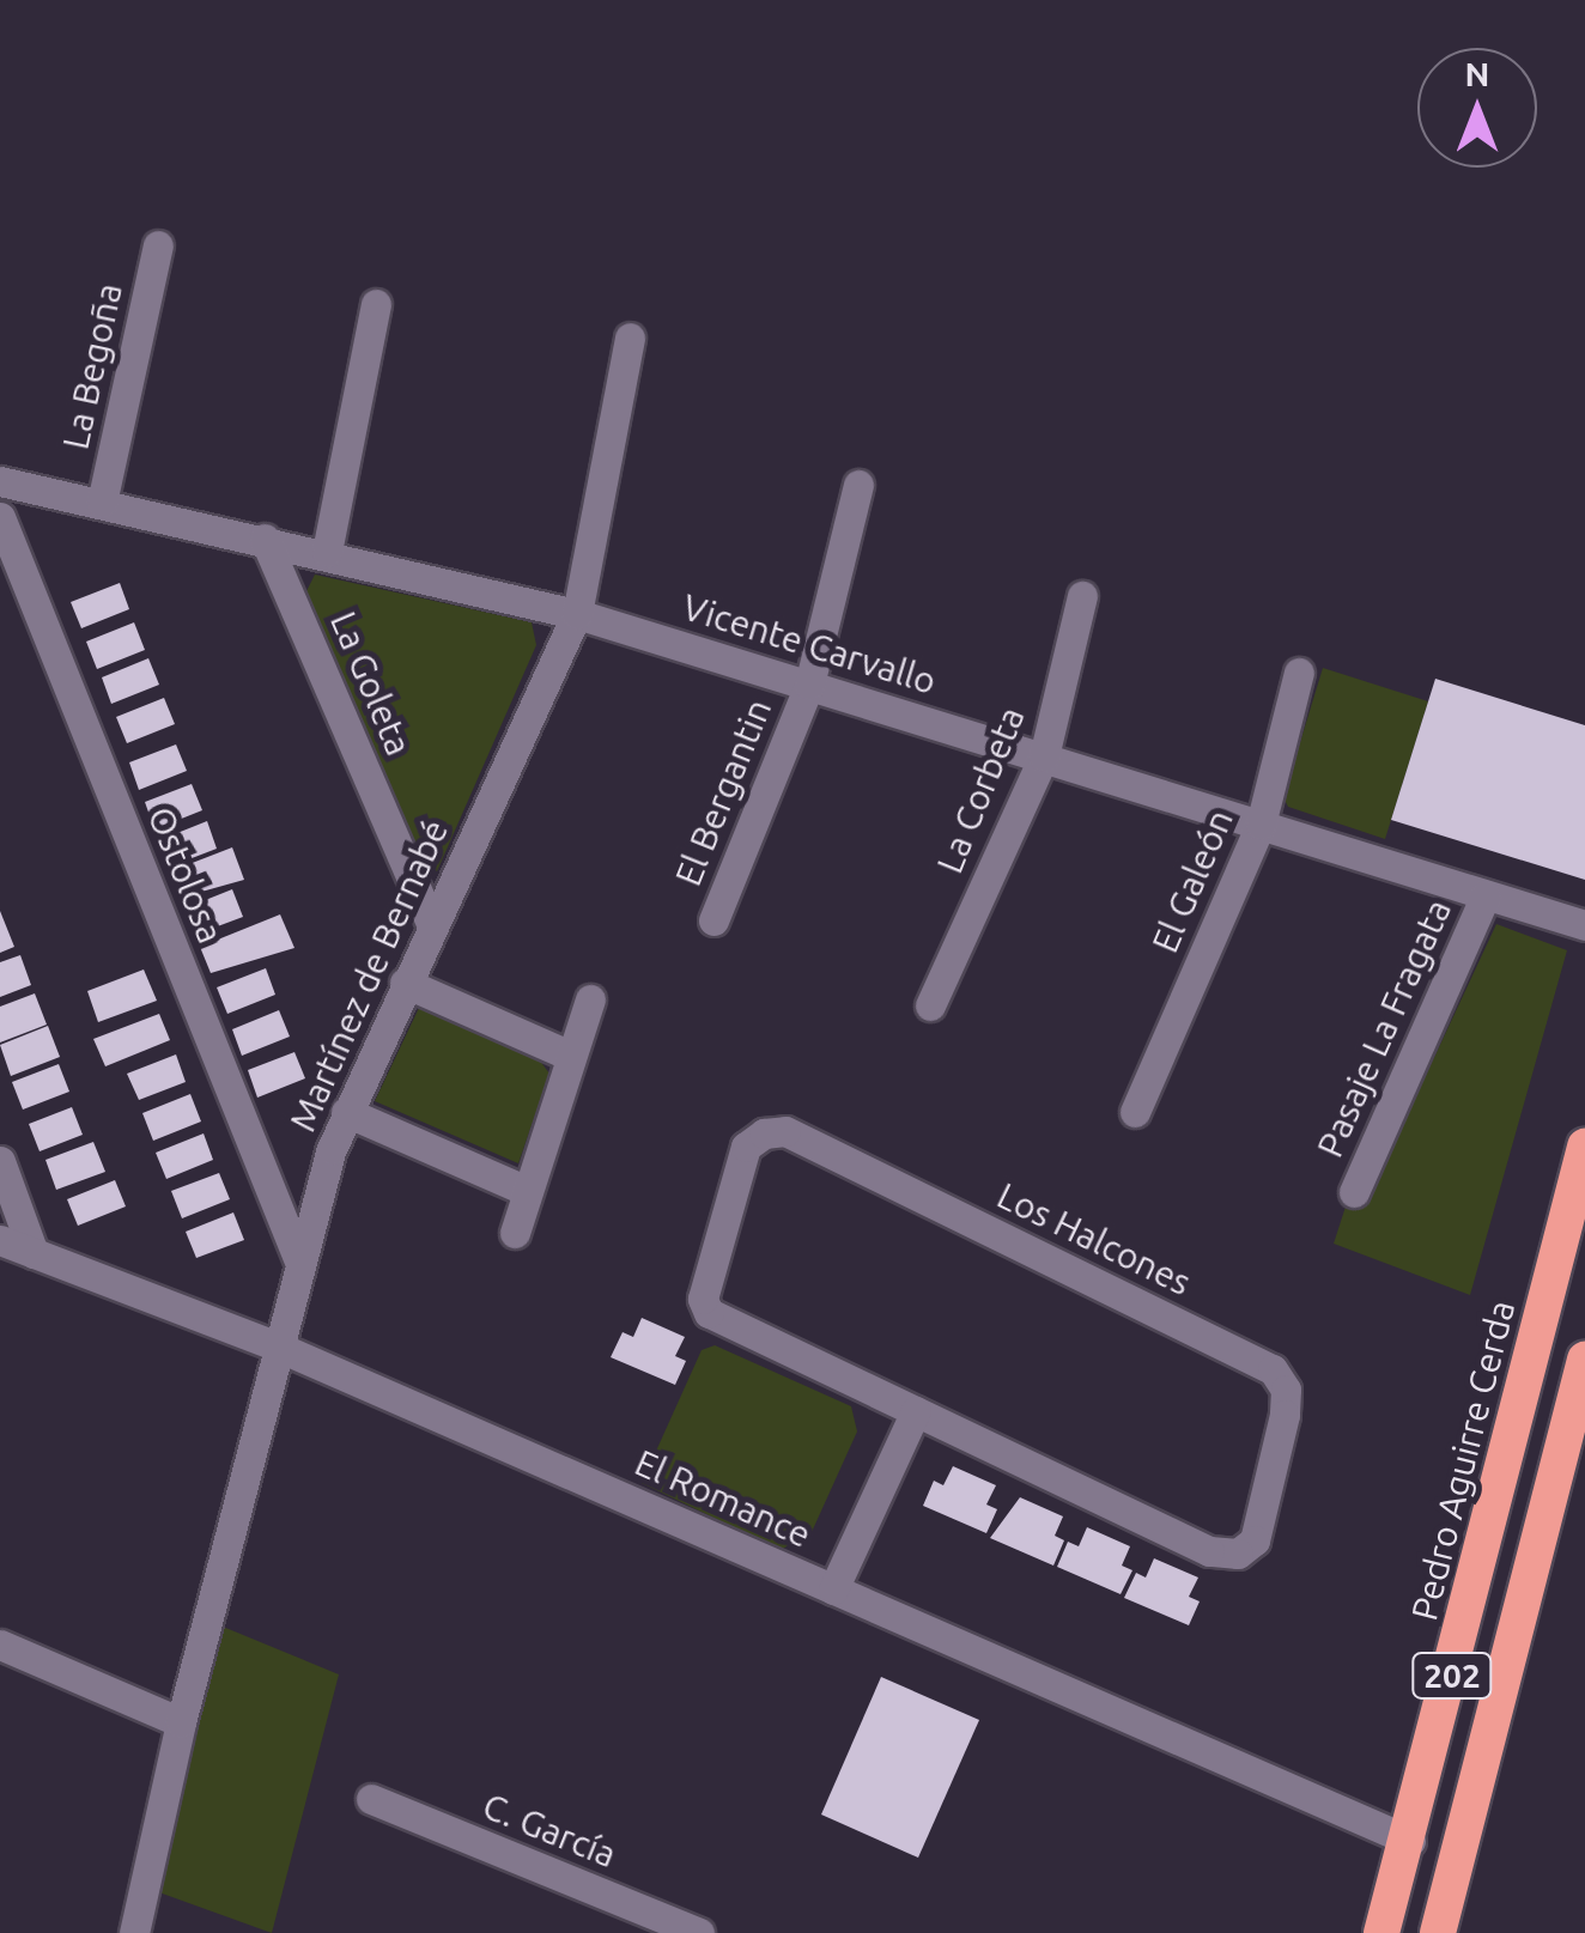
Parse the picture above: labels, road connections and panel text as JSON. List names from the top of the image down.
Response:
{
  "streets": {
    "highway": ["Pedro Aguirre Cerda", "202"],
    "street": [
      "La Begoña",
      "Vicente Carvallo",
      "La Goleta",
      "La Corbeta",
      "El Bergantin",
      "Ostolosa",
      "El Galeón",
      "Martínez de Bernabé",
      "Pasaje La Fragata",
      "Los Halcones",
      "El Romance",
      "C. García"
    ]
  },
  "crossings": [
    ["La Begoña", "Vicente Carvallo"],
    ["Vicente Carvallo", "La Goleta"],
    ["Vicente Carvallo", "La Corbeta"],
    ["Vicente Carvallo", "El Bergantin"],
    ["Vicente Carvallo", "El Galeón"],
    ["Vicente Carvallo", "Martínez de Bernabé"],
    ["Vicente Carvallo", "Pasaje La Fragata"],
    ["La Goleta", "Martínez de Bernabé"],
    ["Ostolosa", "Martínez de Bernabé"],
    ["Martínez de Bernabé", "El Romance"],
    ["Pedro Aguirre Cerda", "El Romance"]
  ],
  "north": "top"
}
